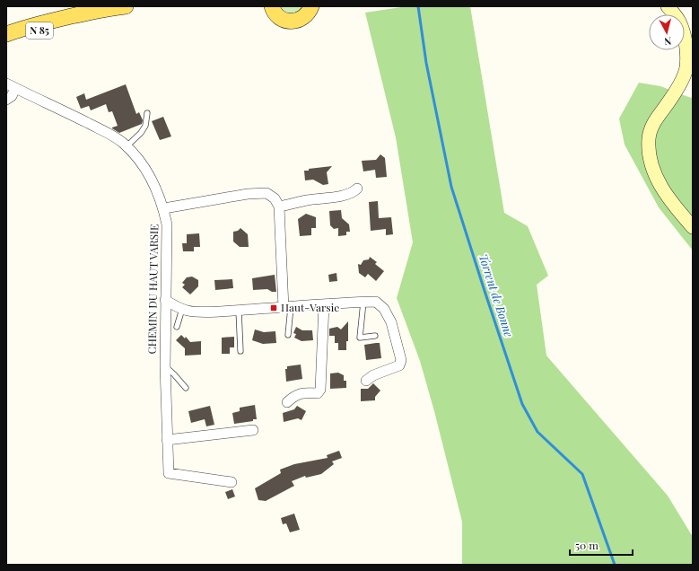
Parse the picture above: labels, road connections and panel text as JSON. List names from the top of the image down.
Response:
{
  "streets": {
    "main road": ["N 85"],
    "street": ["CHEMIN DU HAUT VARSIE"]
  },
  "water": ["Torrent de Bonne"],
  "places": {
    "transit": ["Haut-Varsie"]
  },
  "scale_bar": "50 m",
  "north": "bottom"
}
